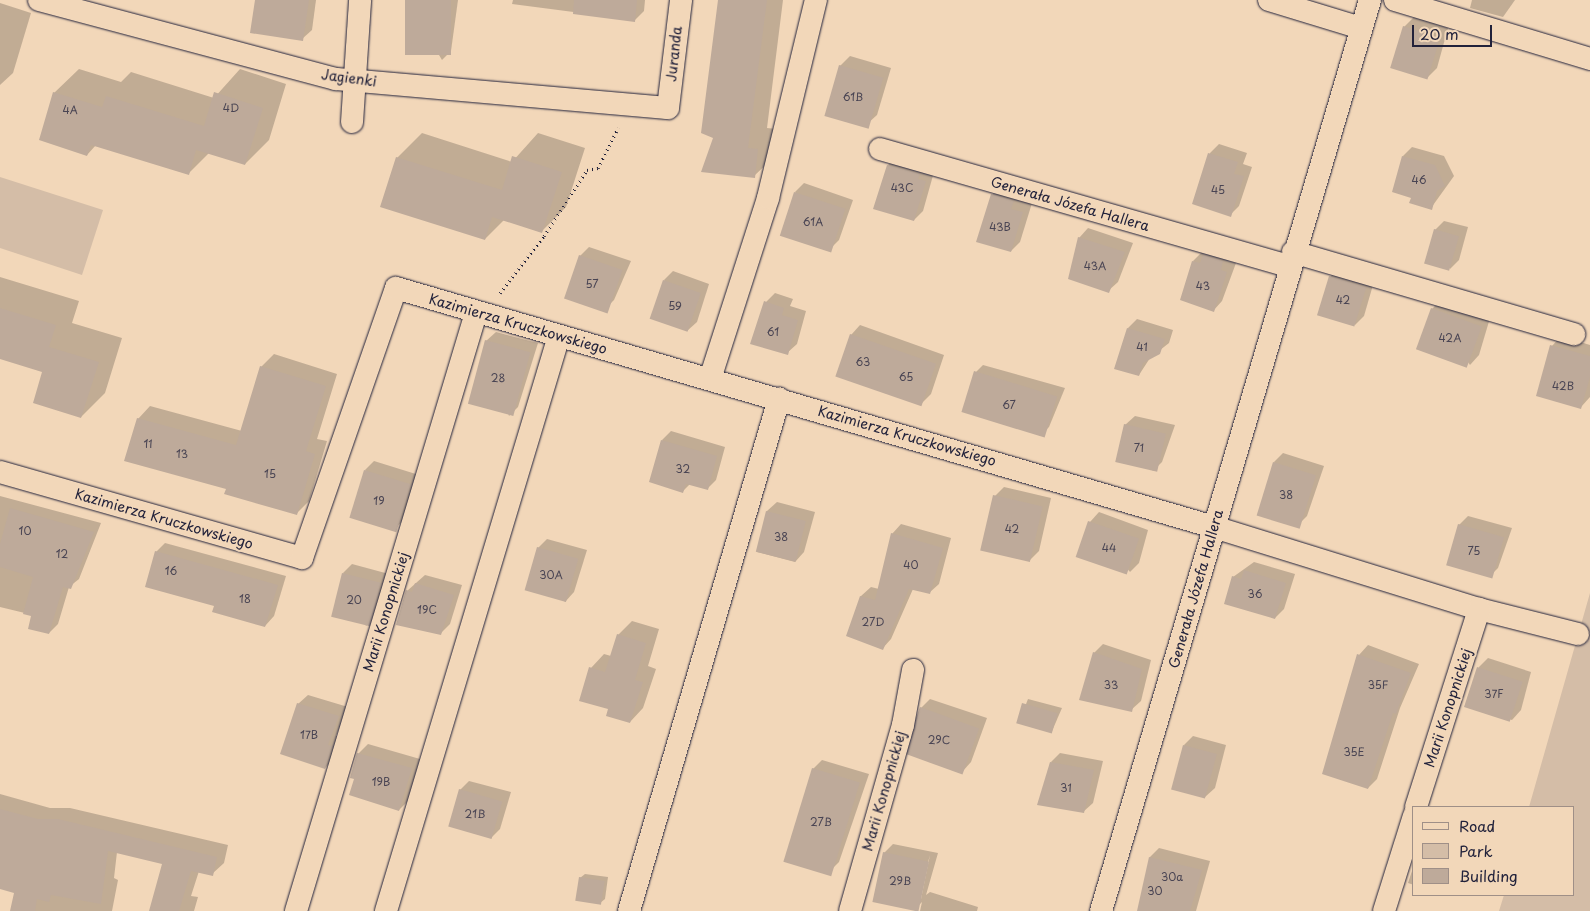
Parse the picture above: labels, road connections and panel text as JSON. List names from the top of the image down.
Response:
{
  "streets": {
    "street": [
      "Juranda",
      "Jagienki",
      "Generała Józefa Hallera",
      "Kazimierza Kruczkowskiego",
      "Marii Konopnickiej"
    ]
  },
  "crossings": [
    ["Juranda", "Jagienki"],
    ["Generała Józefa Hallera", "Kazimierza Kruczkowskiego"],
    ["Kazimierza Kruczkowskiego", "Marii Konopnickiej"]
  ],
  "house_numbers": [
    "61B",
    "4D",
    "4A",
    "46",
    "43C",
    "45",
    "61A",
    "43B",
    "43A",
    "57",
    "43",
    "42",
    "59",
    "61",
    "42A",
    "41",
    "63",
    "65",
    "28",
    "42B",
    "67",
    "11",
    "71",
    "13",
    "32",
    "15",
    "38",
    "19",
    "42",
    "10",
    "38",
    "44",
    "75",
    "12",
    "40",
    "16",
    "30A",
    "36",
    "18",
    "20",
    "19C",
    "27D",
    "33",
    "35F",
    "37F",
    "17B",
    "29C",
    "35E",
    "19B",
    "31",
    "21B",
    "27B",
    "30a",
    "29B",
    "30"
  ],
  "legend": ["Road", "Park", "Building"],
  "scale_bar": "20 m"
}
